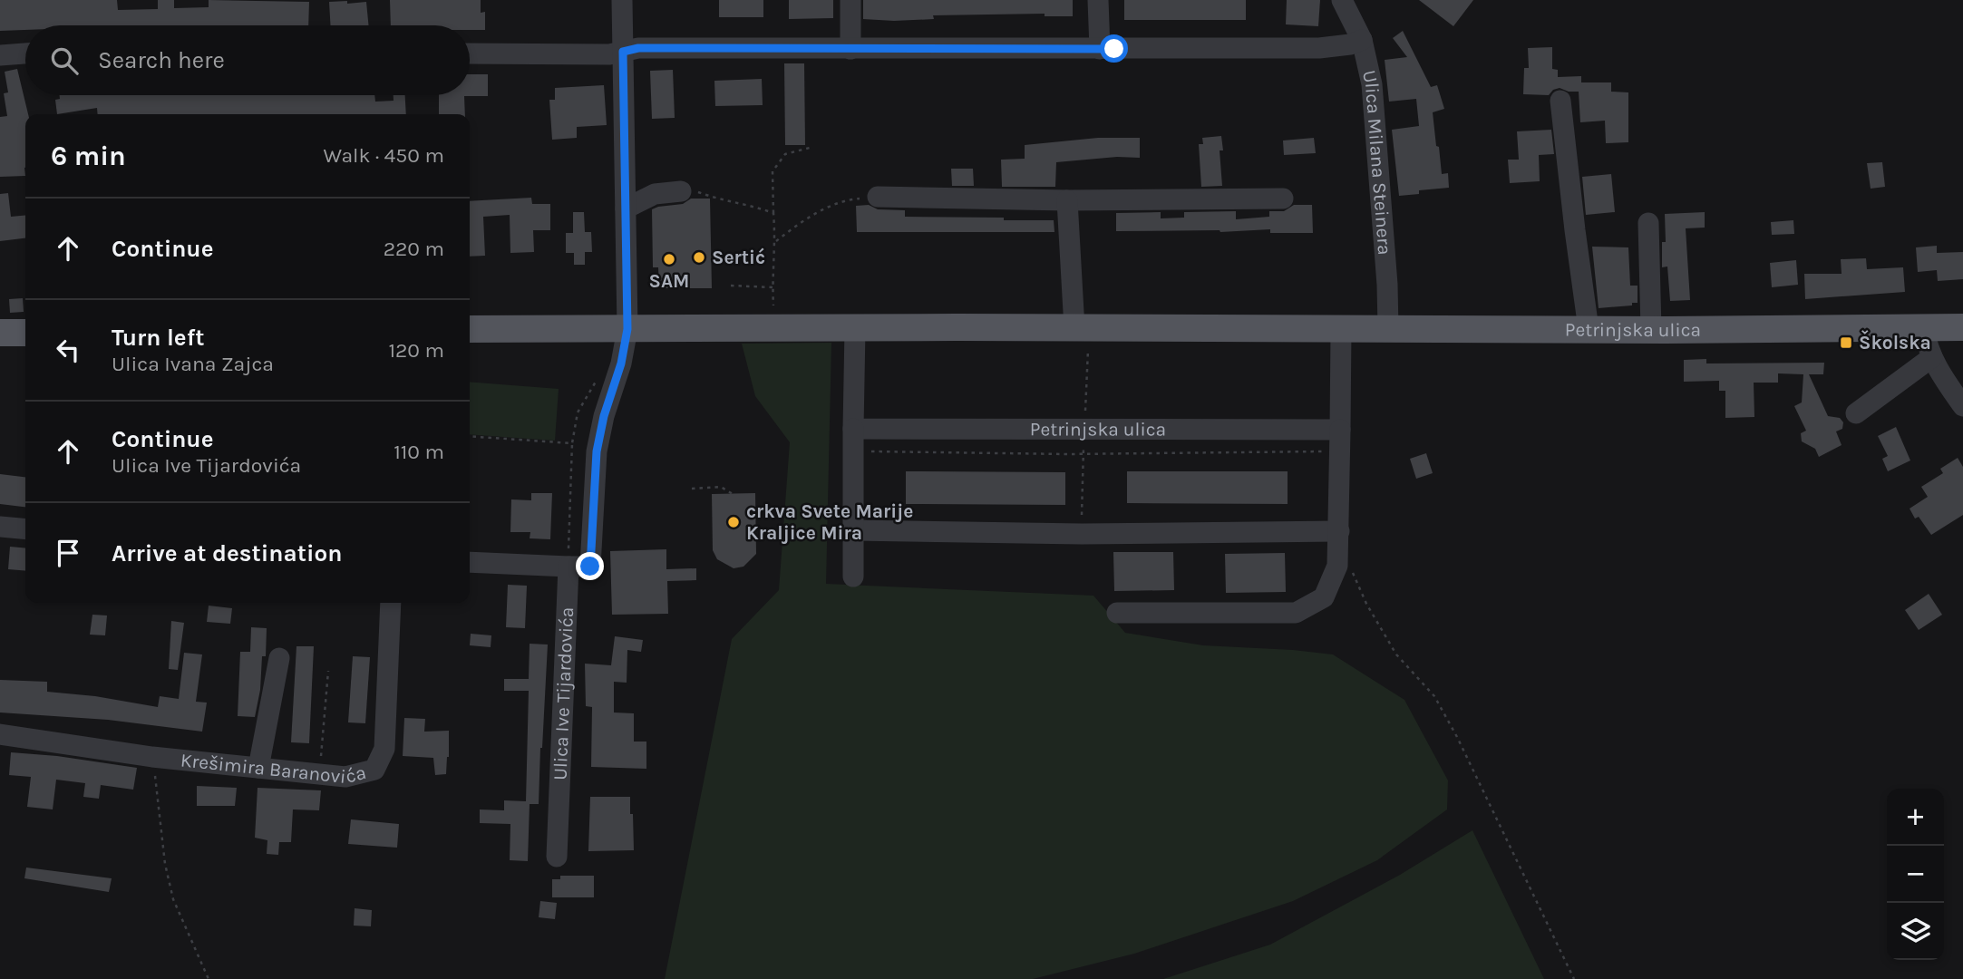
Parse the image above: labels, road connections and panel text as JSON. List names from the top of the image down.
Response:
{
  "streets": {
    "main road": ["Petrinjska ulica"],
    "street": ["Ulica Milana Steinera", "Ulica Ive Tijardovića", "Krešimira Baranovića"]
  },
  "crossings": [
    ["Ulica Milana Steinera", "Petrinjska ulica"]
  ],
  "places": {
    "other": ["Sertić", "SAM", "crkva Svete Marije Kraljice Mira"],
    "transit": ["Školska"]
  },
  "page": {
    "search": "Search here",
    "heading": ["6 min", "Walk · 450 m"],
    "list": [
      ["Continue", "220 m"],
      ["Turn left", "Ulica Ivana Zajca", "120 m"],
      ["Continue", "Ulica Ive Tijardovića", "110 m"],
      "Arrive at destination"
    ],
    "map_buttons": ["+", "−"]
  }
}
